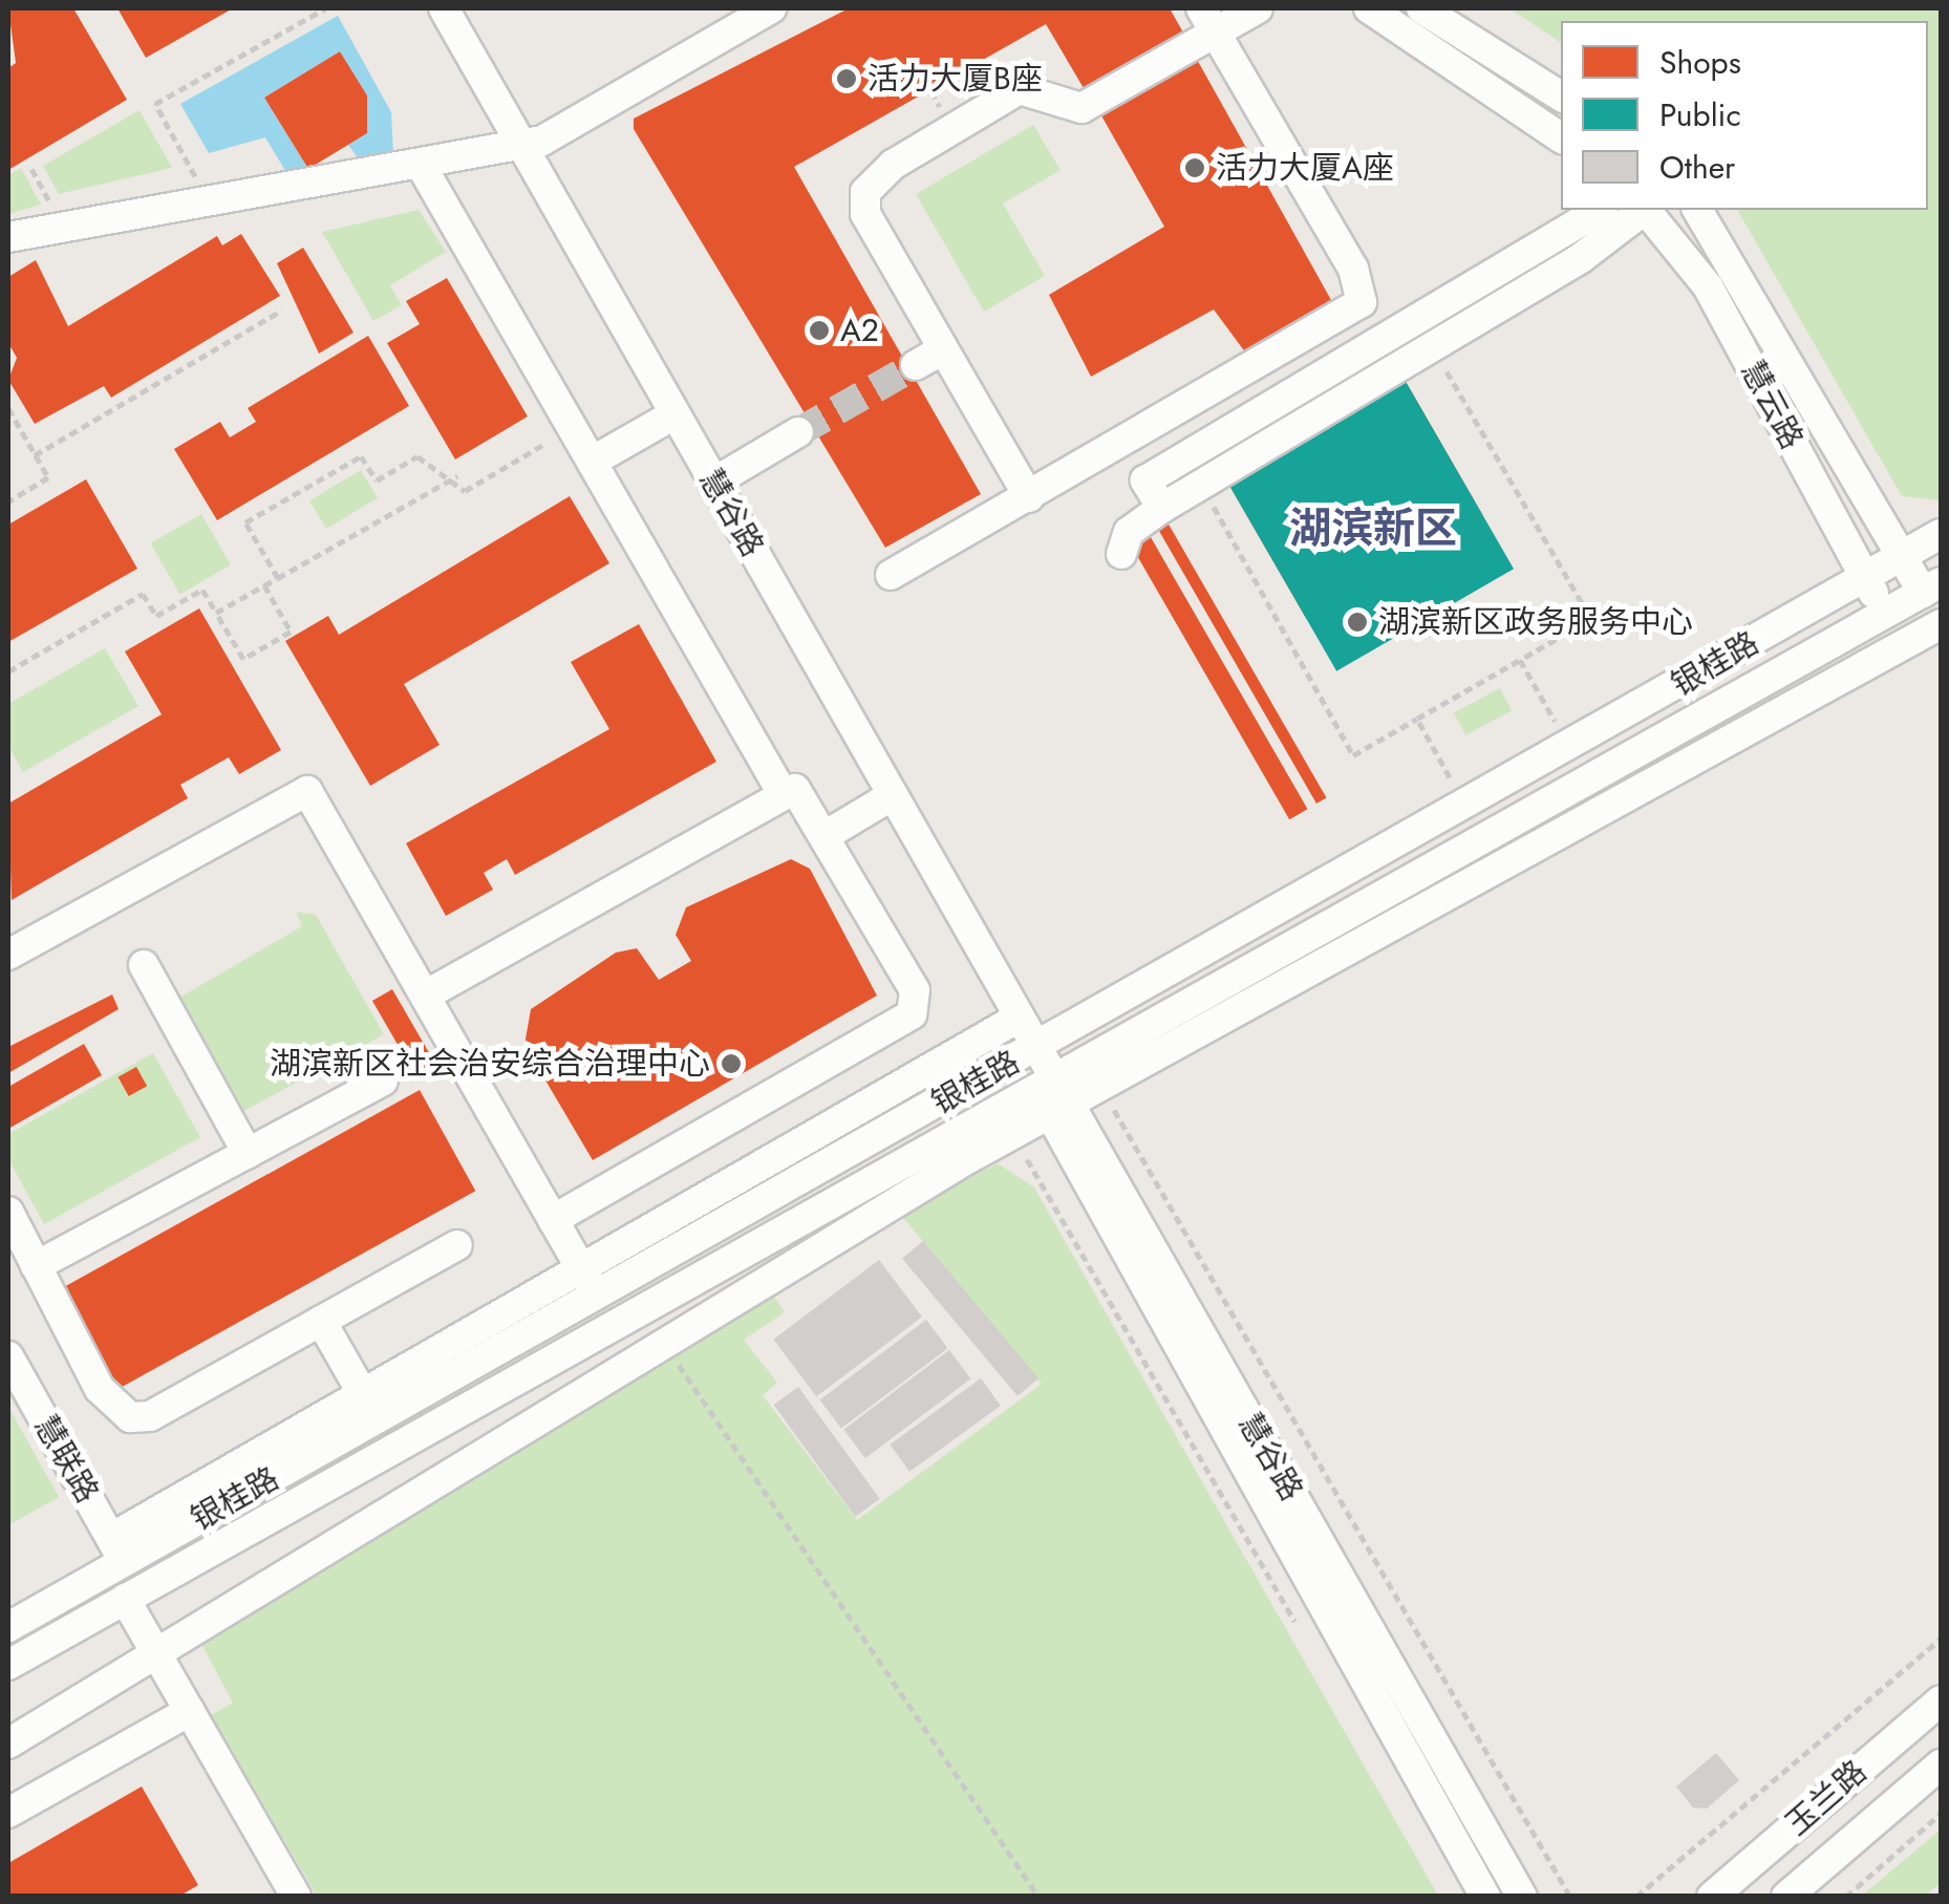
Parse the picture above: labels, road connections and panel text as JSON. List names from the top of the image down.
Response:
{
  "streets": {
    "street": [
      "慧云路",
      "慧谷路",
      "银桂路",
      "慧联路",
      "玉兰路"
    ]
  },
  "crossings": [
    ["慧云路", "银桂路"],
    ["慧谷路", "银桂路"],
    ["银桂路", "慧联路"]
  ],
  "districts": ["湖滨新区"],
  "places": [
    "活力大厦B座",
    "活力大厦A座",
    "A2",
    "湖滨新区政务服务中心",
    "湖滨新区社会治安综合治理中心"
  ],
  "legend": ["Shops", "Public", "Other"]
}
